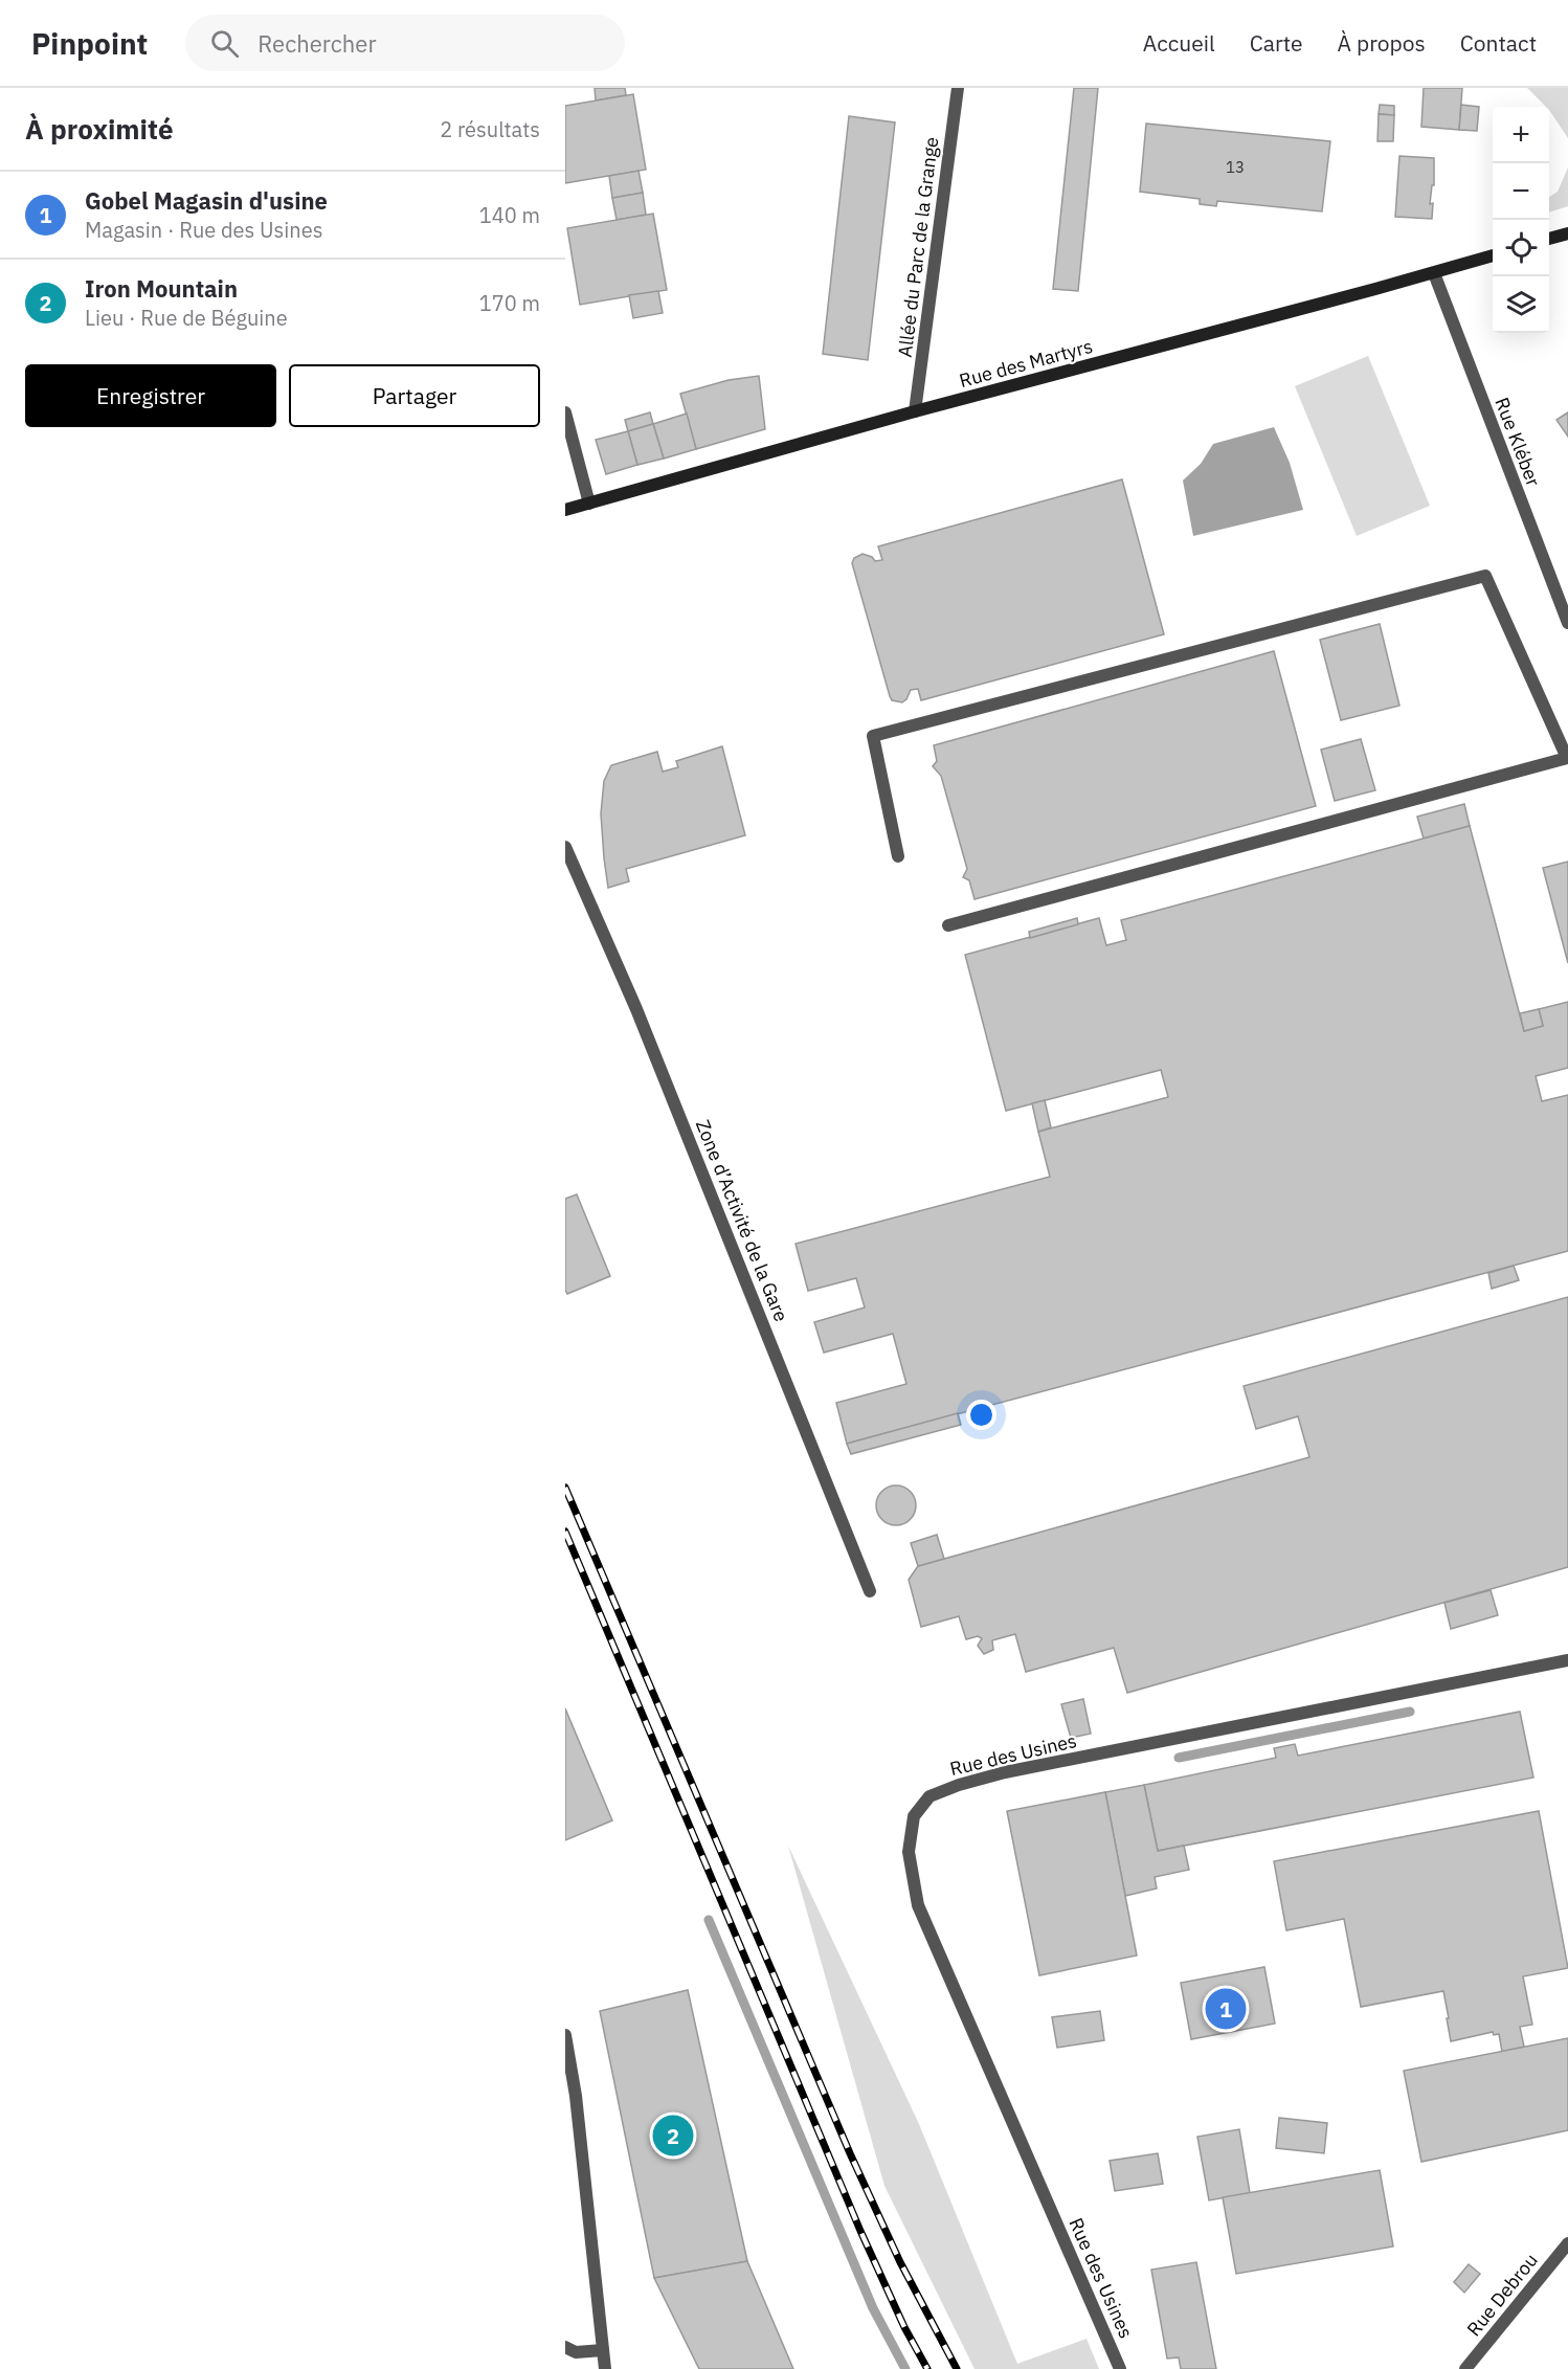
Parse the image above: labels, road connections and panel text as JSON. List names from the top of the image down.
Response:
{
  "streets": {
    "main road": ["Rue des Martyrs"],
    "street": [
      "Allée du Parc de la Grange",
      "Rue Kléber",
      "Zone d’Activité de la Gare",
      "Rue des Usines",
      "Rue Debrou"
    ]
  },
  "crossings": [
    ["Allée du Parc de la Grange", "Rue des Martyrs"],
    ["Rue des Martyrs", "Rue Kléber"]
  ],
  "house_numbers": ["13"],
  "page": {
    "header": "Pinpoint",
    "search": "Rechercher",
    "nav": [
      "Accueil",
      "Carte",
      "À propos",
      "Contact"
    ],
    "heading": ["À proximité", "2 résultats"],
    "map_buttons": ["+", "−"],
    "list": [
      {
        "mark": "1",
        "name": "Gobel Magasin d'usine",
        "note": "Magasin · Rue des Usines",
        "value": "140 m"
      },
      {
        "mark": "2",
        "name": "Iron Mountain",
        "note": "Lieu · Rue de Béguine",
        "value": "170 m"
      }
    ],
    "buttons": ["Enregistrer", "Partager"],
    "pins": ["1", "2"]
  }
}
